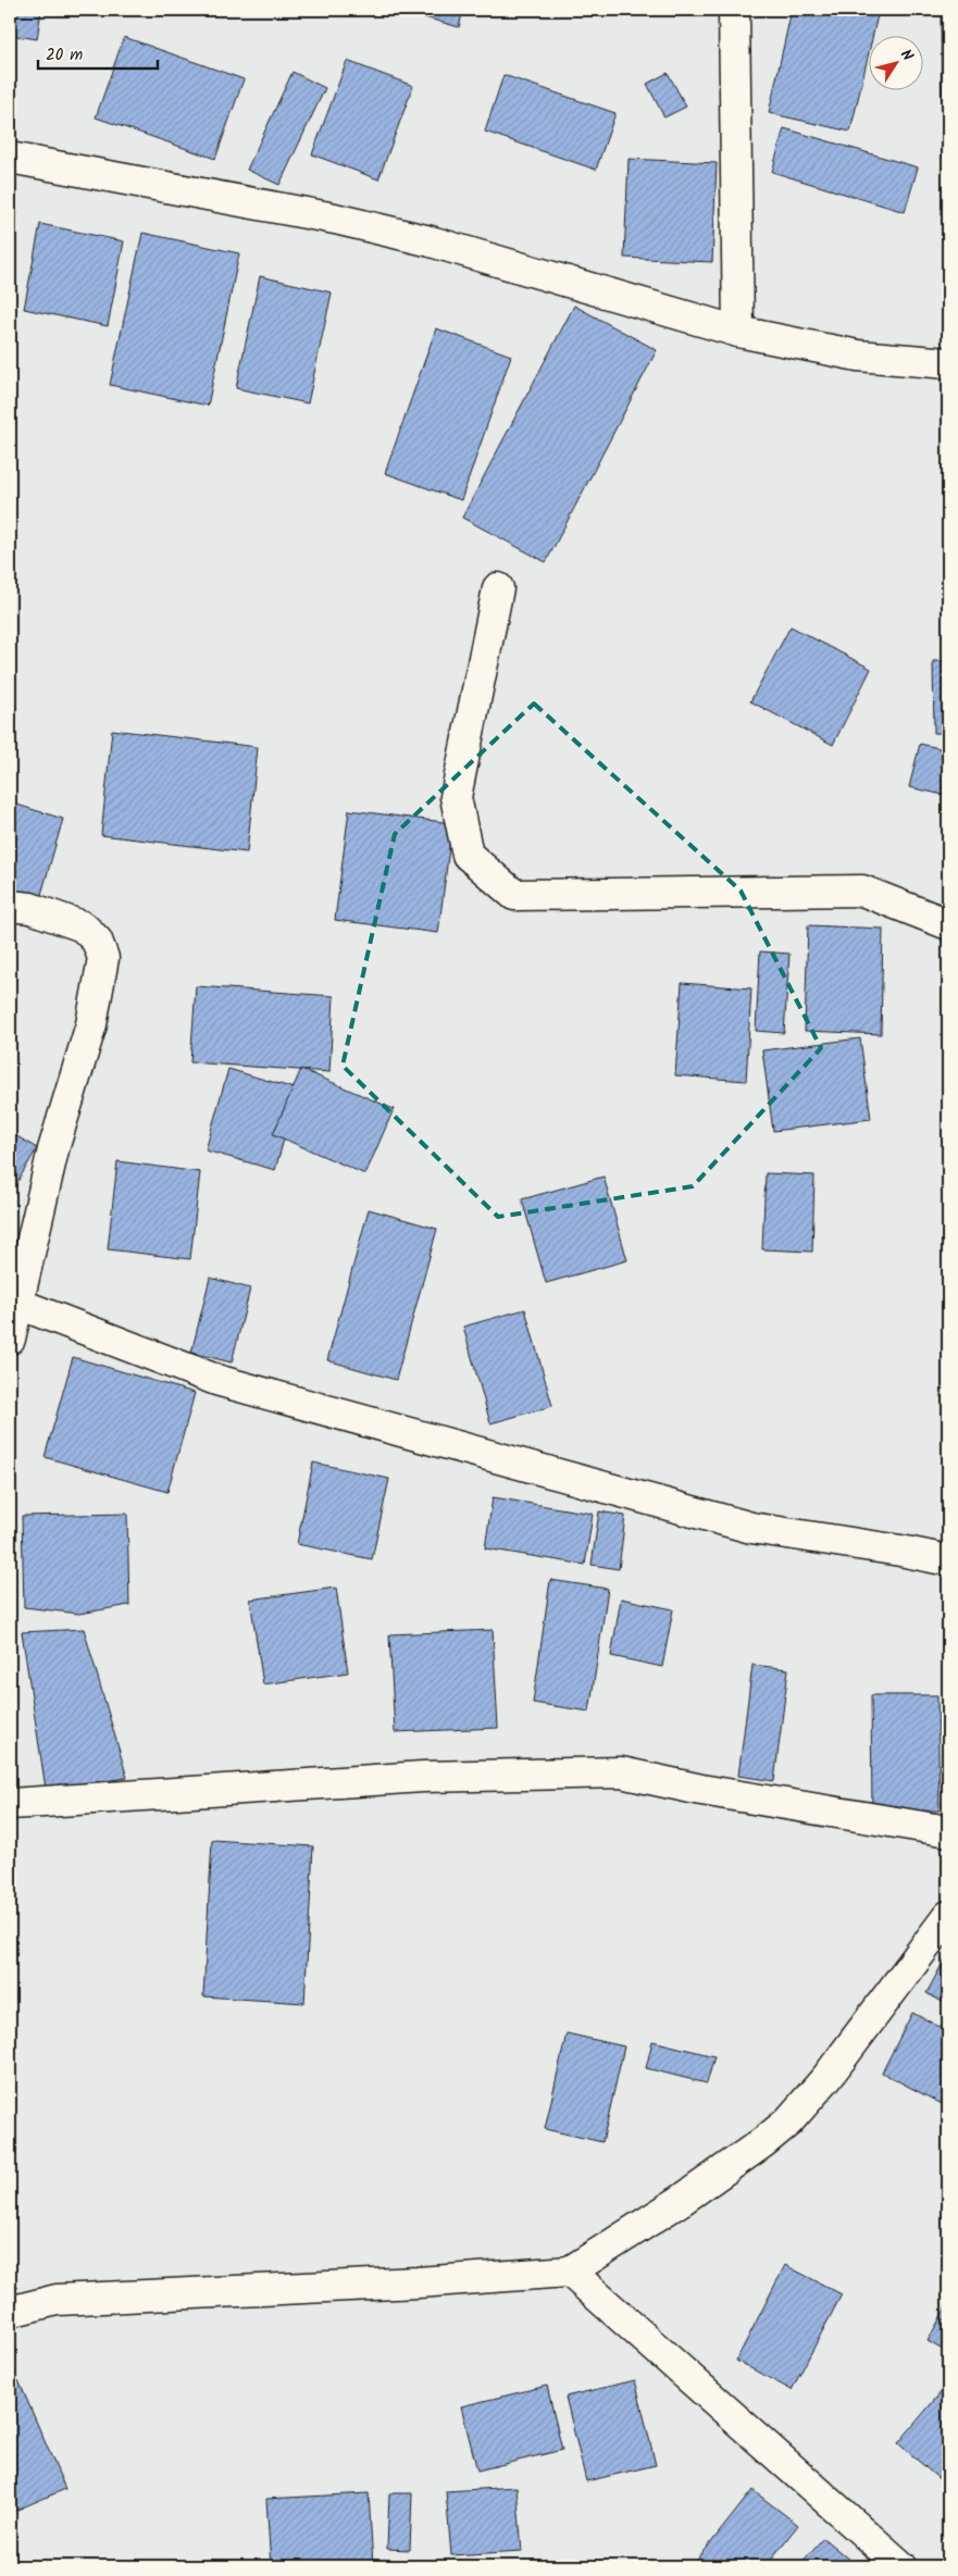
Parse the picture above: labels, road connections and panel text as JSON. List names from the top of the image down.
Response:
{
  "scale_bar": "20 m",
  "north": "top right"
}
